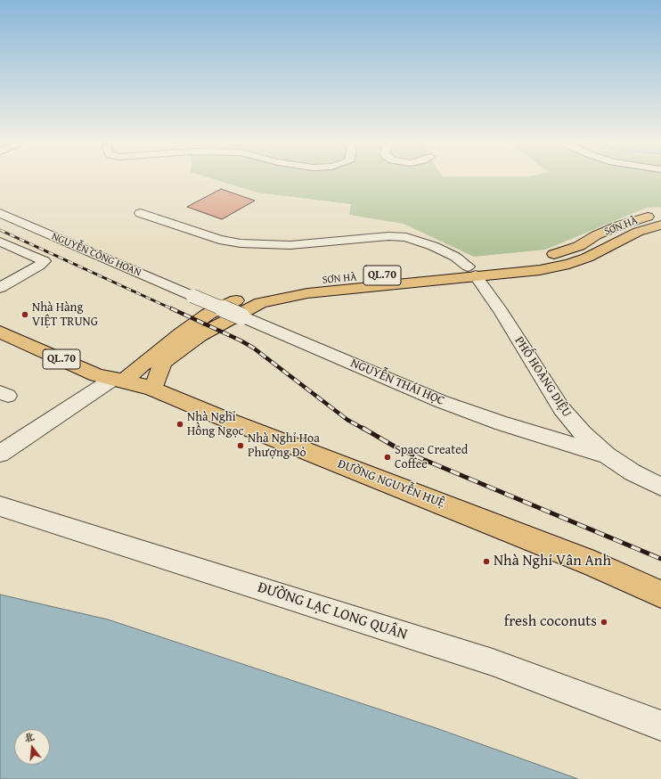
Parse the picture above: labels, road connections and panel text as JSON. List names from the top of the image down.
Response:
{
  "streets": {
    "main road": ["SƠN HÀ", "QL.70", "ĐƯỜNG NGUYỄN HUỆ"],
    "street": [
      "NGUYỄN CÔNG HOAN",
      "PHỐ HOÀNG DIỆU",
      "NGUYỄN THÁI HỌC",
      "ĐƯỜNG LẠC LONG QUÂN"
    ]
  },
  "crossings": [
    ["SƠN HÀ", "PHỐ HOÀNG DIỆU"],
    ["SƠN HÀ", "ĐƯỜNG NGUYỄN HUỆ"],
    ["NGUYỄN CÔNG HOAN", "NGUYỄN THÁI HỌC"],
    ["PHỐ HOÀNG DIỆU", "NGUYỄN THÁI HỌC"]
  ],
  "places": [
    "Nhà Hàng VIỆT TRUNG",
    "Nhà Nghỉ Hồng Ngọc",
    "Nhà Nghỉ Hoa Phượng Đỏ",
    "Space Created Coffee",
    "Nhà Nghỉ Vân Anh",
    "fresh coconuts"
  ],
  "north": "top"
}
